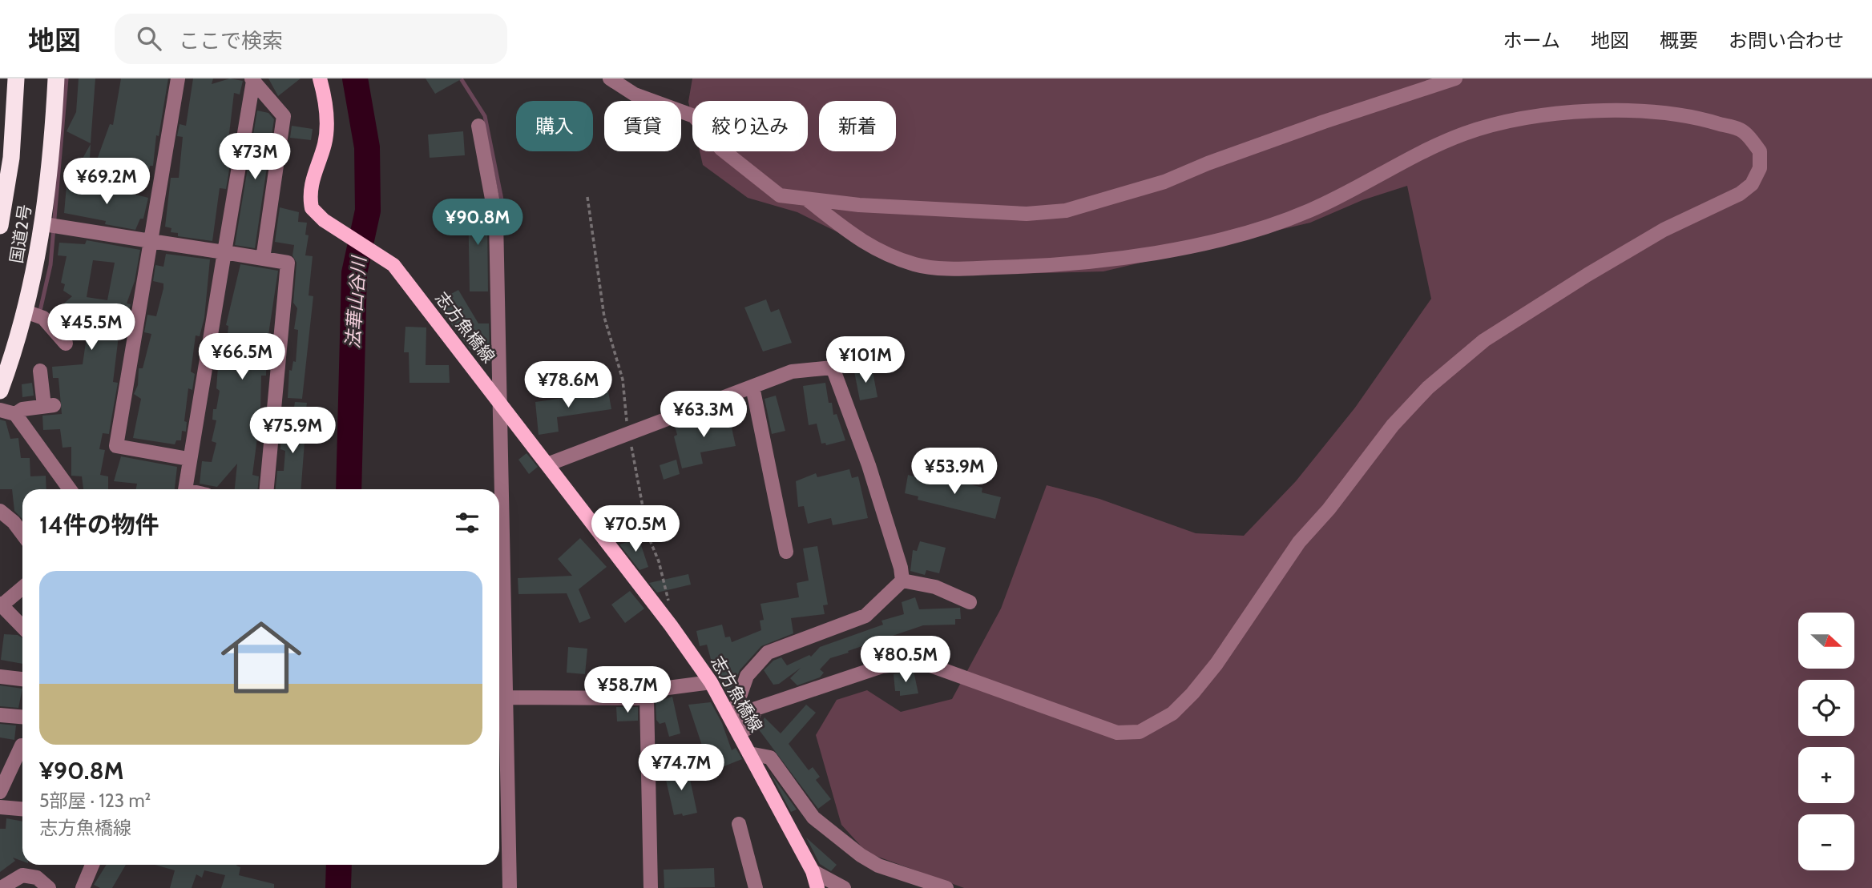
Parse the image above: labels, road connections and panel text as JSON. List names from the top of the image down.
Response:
{
  "streets": {
    "highway": ["国道2号"],
    "main road": ["志方魚橋線"]
  },
  "water": ["法華山谷川"],
  "north": "right",
  "page": {
    "header": "地図",
    "search": "ここで検索",
    "nav": [
      "ホーム",
      "地図",
      "概要",
      "お問い合わせ"
    ],
    "chip": [
      "購入",
      "賃貸",
      "絞り込み",
      "新着"
    ],
    "price": [
      "¥73M",
      "¥69.2M",
      "¥90.8M",
      "¥45.5M",
      "¥66.5M",
      "¥101M",
      "¥78.6M",
      "¥63.3M",
      "¥75.9M",
      "¥53.9M",
      "¥70.5M",
      "¥80.5M",
      "¥58.7M",
      "¥74.7M"
    ],
    "heading": "14件の物件",
    "list": [
      {
        "name": "¥90.8M",
        "note": "5部屋 · 123 m² · 志方魚橋線"
      }
    ],
    "map_buttons": ["+", "−"]
  }
}
